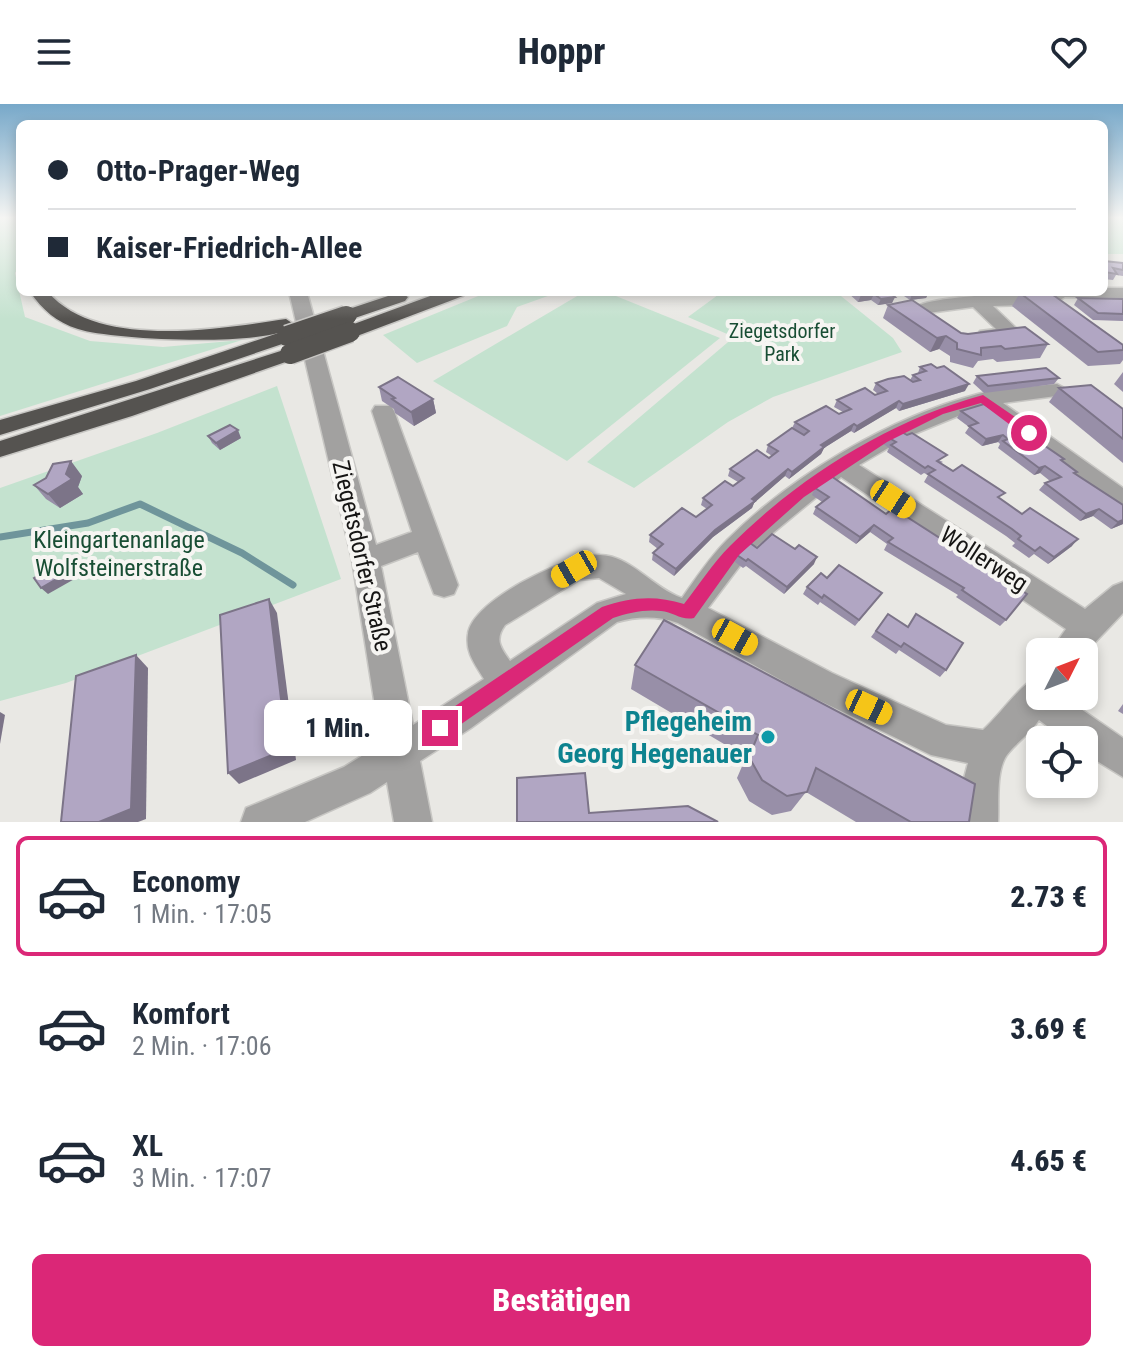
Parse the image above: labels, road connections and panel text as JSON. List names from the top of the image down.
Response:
{
  "streets": {
    "street": ["Ziegetsdorfer Straße", "Wollerweg"]
  },
  "parks": ["Ziegetsdorfer Park", "Kleingartenanlage Wolfsteinerstraße"],
  "places": ["Pflegeheim Georg Hegenauer"],
  "north": "top right",
  "page": {
    "header": "Hoppr",
    "banner": ["Otto-Prager-Weg", "Kaiser-Friedrich-Allee"],
    "bubble": "1 Min.",
    "list": [
      {
        "name": "Economy",
        "note": "1 Min. · 17:05",
        "value": "2.73 €"
      },
      {
        "name": "Komfort",
        "note": "2 Min. · 17:06",
        "value": "3.69 €"
      },
      {
        "name": "XL",
        "note": "3 Min. · 17:07",
        "value": "4.65 €"
      }
    ],
    "buttons": "Bestätigen"
  }
}
